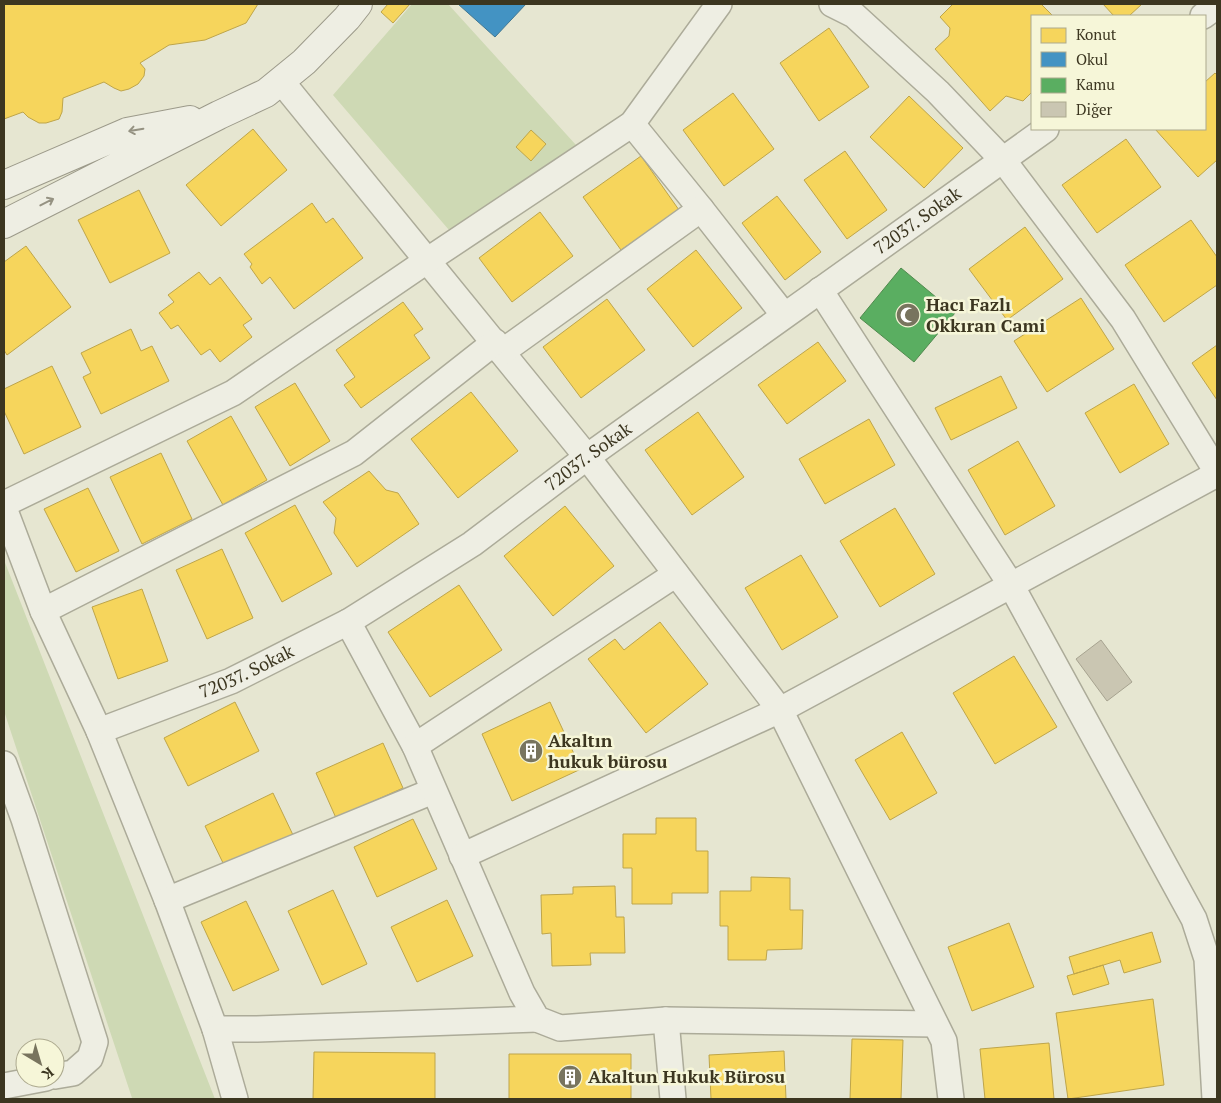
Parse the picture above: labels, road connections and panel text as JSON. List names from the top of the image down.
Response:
{
  "streets": {
    "street": ["72037. Sokak"]
  },
  "places": {
    "mosque": ["Hacı Fazlı Okkıran Cami"],
    "building": ["Akaltın hukuk bürosu", "Akaltun Hukuk Bürosu"]
  },
  "legend": [
    "Konut",
    "Okul",
    "Kamu",
    "Diğer"
  ],
  "north": "bottom right"
}
